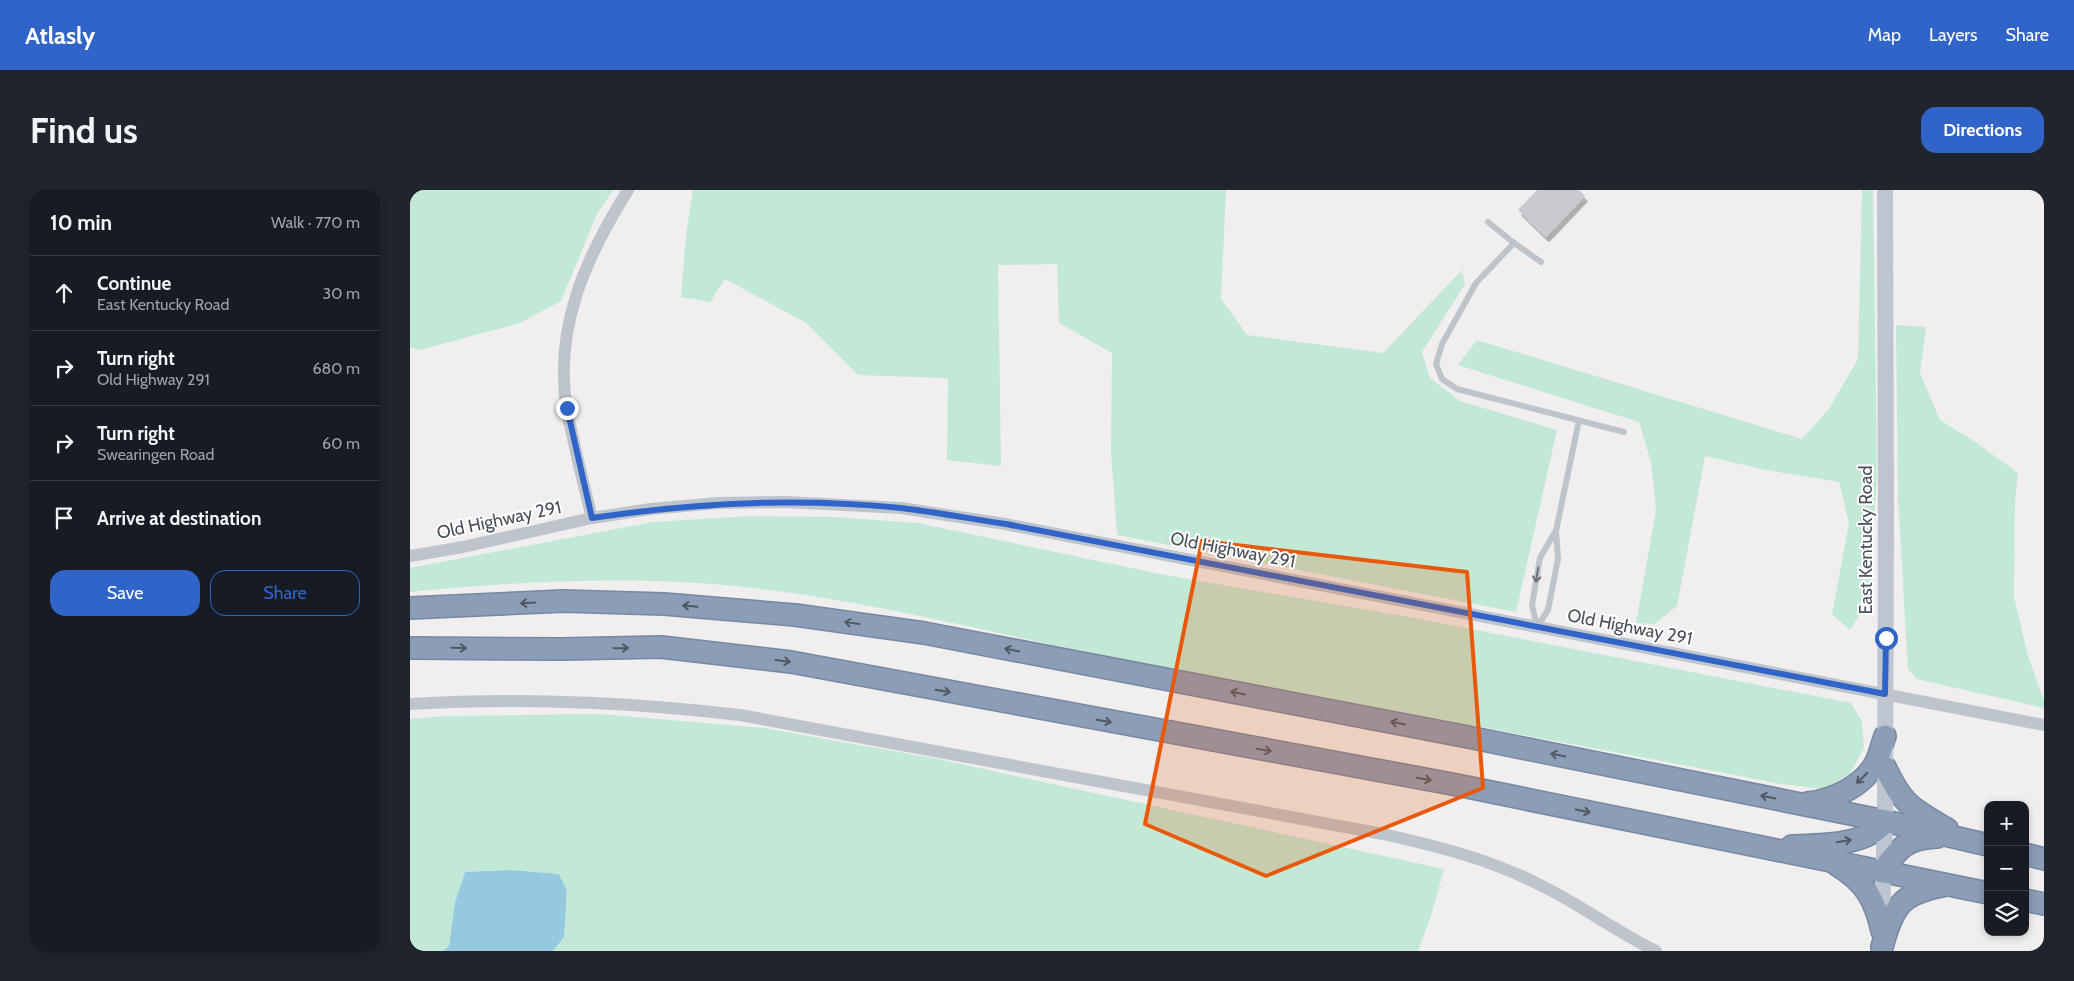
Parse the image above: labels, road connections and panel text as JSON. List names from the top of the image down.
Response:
{
  "streets": {
    "main road": ["East Kentucky Road"],
    "street": ["Old Highway 291"]
  },
  "crossings": [
    ["Old Highway 291", "East Kentucky Road"]
  ],
  "page": {
    "header": "Atlasly",
    "nav": ["Map", "Layers", "Share"],
    "buttons": [
      "Directions",
      ["Save", "Share"]
    ],
    "title": "Find us",
    "heading": ["10 min", "Walk · 770 m"],
    "list": [
      ["Continue", "East Kentucky Road", "30 m"],
      ["Turn right", "Old Highway 291", "680 m"],
      ["Turn right", "Swearingen Road", "60 m"],
      "Arrive at destination"
    ],
    "map_buttons": ["+", "−"]
  }
}
